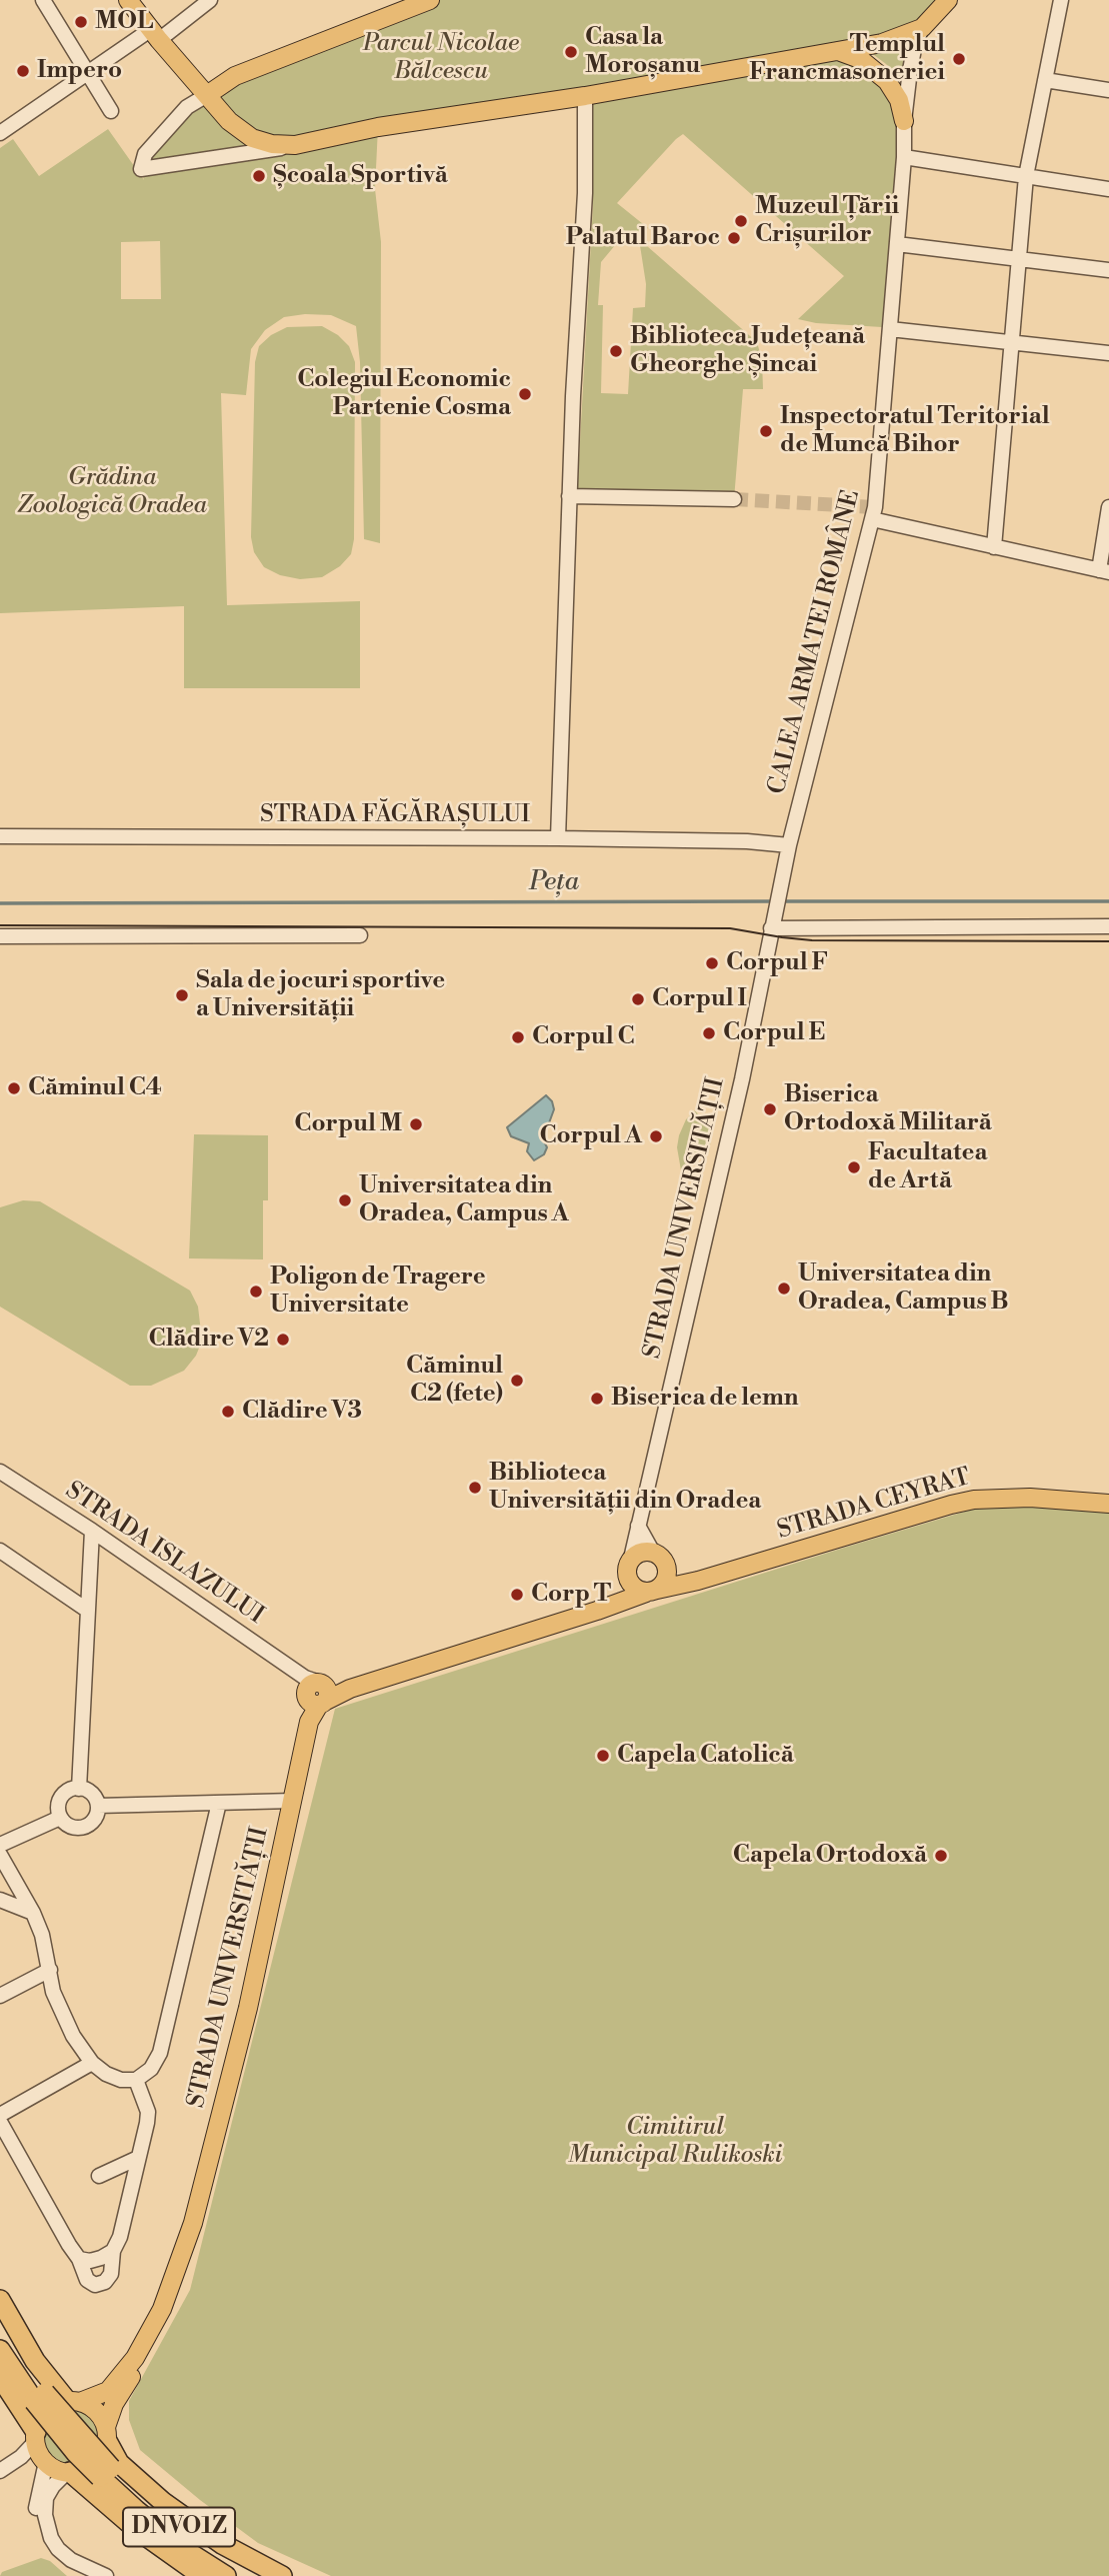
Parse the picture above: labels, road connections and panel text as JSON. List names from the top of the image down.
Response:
{
  "streets": {
    "highway": ["DNVO1Z"],
    "main road": ["STRADA UNIVERSITĂȚII", "STRADA CEYRAT"],
    "street": ["CALEA ARMATEI ROMÂNE", "STRADA FĂGĂRAȘULUI", "STRADA ISLAZULUI"]
  },
  "crossings": [
    ["CALEA ARMATEI ROMÂNE", "STRADA FĂGĂRAȘULUI"],
    ["CALEA ARMATEI ROMÂNE", "STRADA UNIVERSITĂȚII"],
    ["STRADA UNIVERSITĂȚII", "STRADA CEYRAT"],
    ["STRADA UNIVERSITĂȚII", "STRADA ISLAZULUI"]
  ],
  "water": ["Peța"],
  "parks": ["Parcul Nicolae Bălcescu", "Grădina Zoologică Oradea", "Cimitirul Municipal Rulikoski"],
  "places": [
    "MOL",
    "Casa la Moroșanu",
    "Templul Francmasoneriei",
    "Impero",
    "Școala Sportivă",
    "Muzeul Țării Crișurilor",
    "Palatul Baroc",
    "Biblioteca Județeană Gheorghe Șincai",
    "Colegiul Economic Partenie Cosma",
    "Inspectoratul Teritorial de Muncă Bihor",
    "Corpul F",
    "Sala de jocuri sportive a Universității",
    "Corpul I",
    "Corpul E",
    "Corpul C",
    "Căminul C4",
    "Biserica Ortodoxă Militară",
    "Corpul M",
    "Corpul A",
    "Facultatea de Artă",
    "Universitatea din Oradea, Campus A",
    "Universitatea din Oradea, Campus B",
    "Poligon de Tragere Universitate",
    "Clădire V2",
    "Căminul C2 (fete)",
    "Biserica de lemn",
    "Clădire V3",
    "Biblioteca Universității din Oradea",
    "Corp T",
    "Capela Catolică",
    "Capela Ortodoxă"
  ]
}
